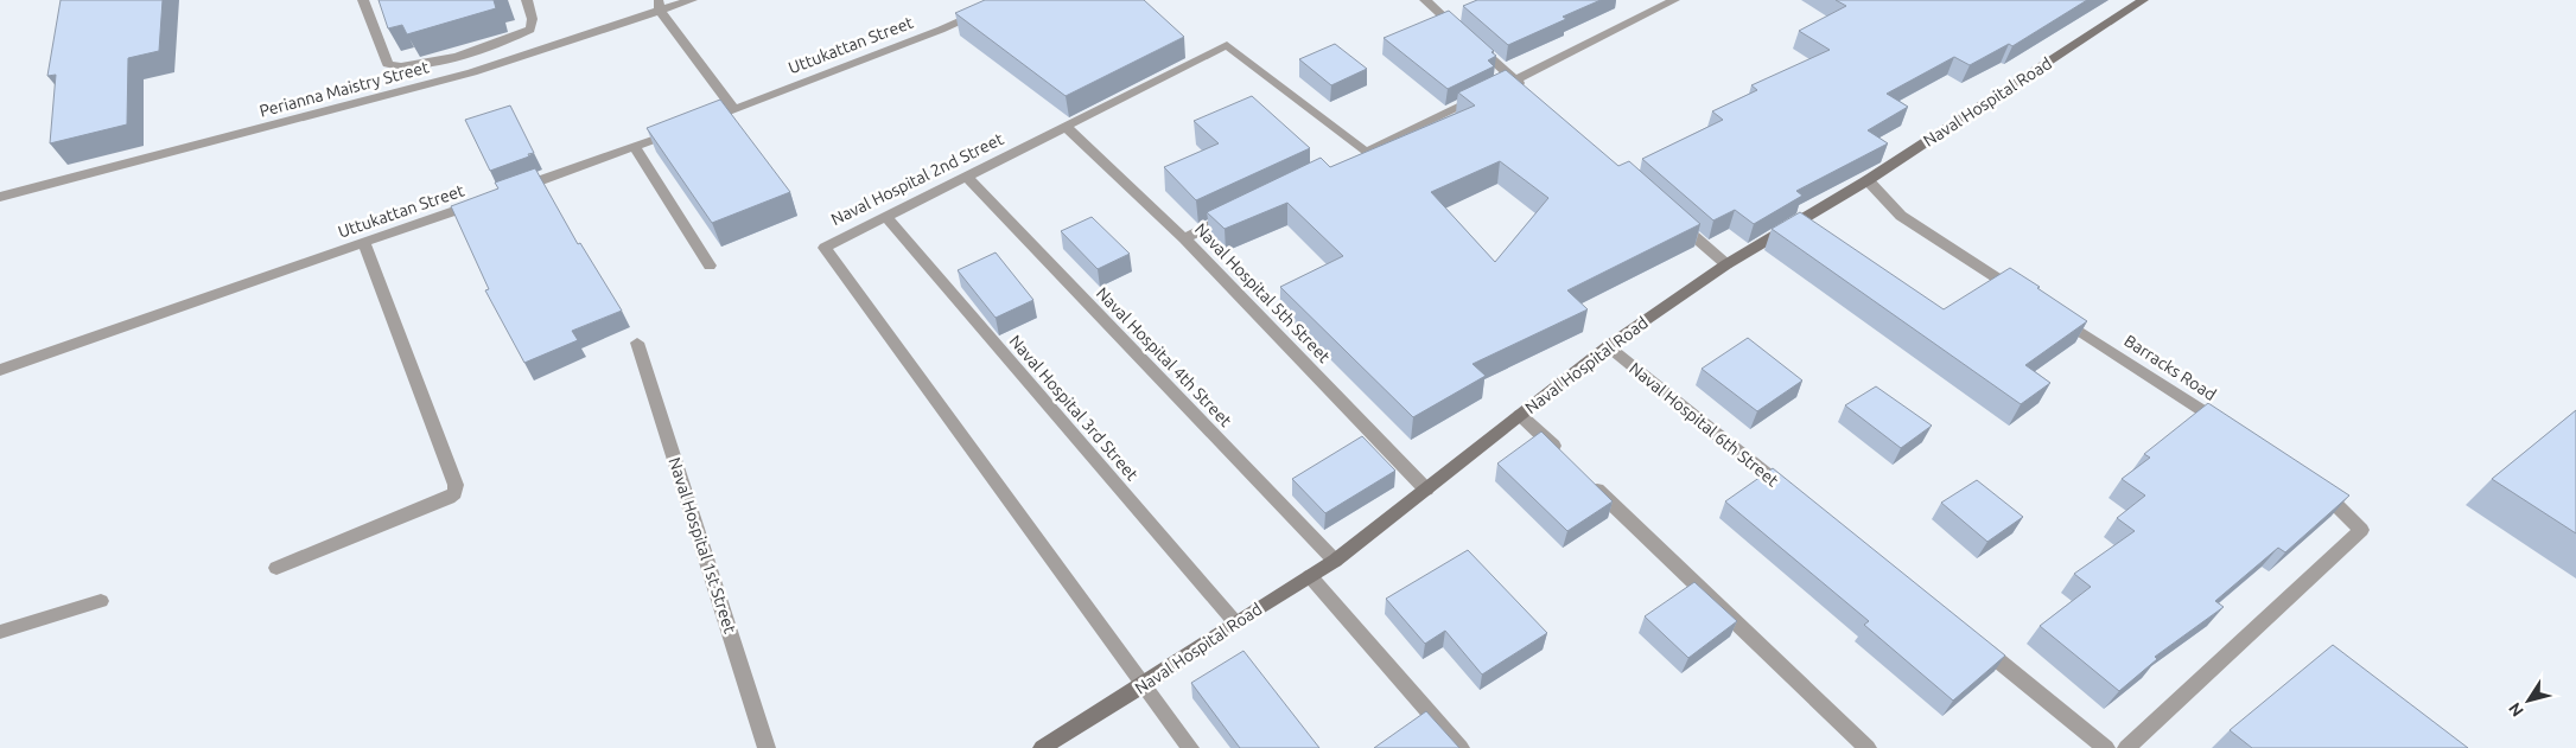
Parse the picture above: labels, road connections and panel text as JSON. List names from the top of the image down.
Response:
{
  "streets": {
    "street": [
      "Uttukattan Street",
      "Perianna Maistry Street",
      "Naval Hospital Road",
      "Naval Hospital 2nd Street",
      "Naval Hospital 5th Street",
      "Naval Hospital 4th Street",
      "Barracks Road",
      "Naval Hospital 3rd Street",
      "Naval Hospital 6th Street",
      "Naval Hospital 1st Street"
    ]
  },
  "crossings": [
    ["Naval Hospital Road", "Naval Hospital 2nd Street"],
    ["Naval Hospital Road", "Naval Hospital 5th Street"],
    ["Naval Hospital Road", "Naval Hospital 4th Street"],
    ["Naval Hospital Road", "Naval Hospital 3rd Street"],
    ["Naval Hospital Road", "Naval Hospital 6th Street"],
    ["Naval Hospital 2nd Street", "Naval Hospital 5th Street"],
    ["Naval Hospital 2nd Street", "Naval Hospital 4th Street"],
    ["Naval Hospital 2nd Street", "Naval Hospital 3rd Street"]
  ],
  "north": "bottom left"
}
